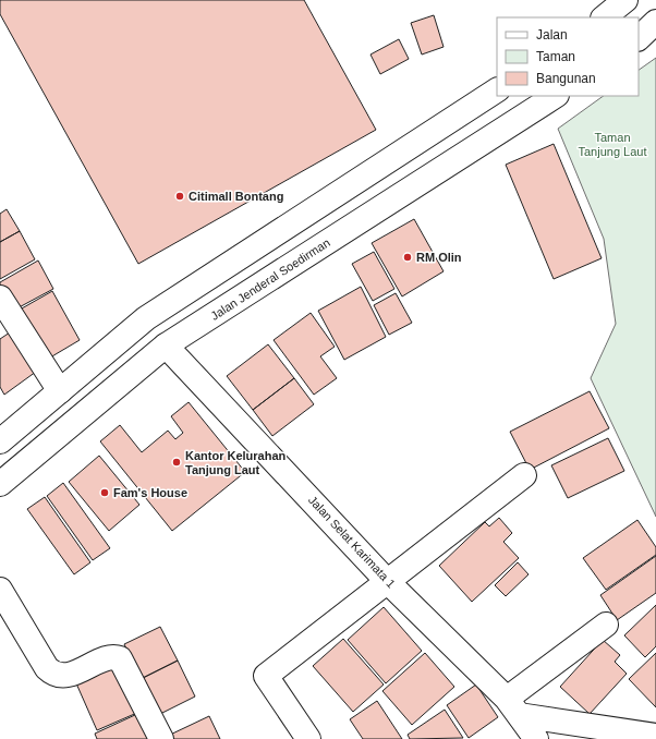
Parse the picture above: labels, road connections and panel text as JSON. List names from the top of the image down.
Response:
{
  "streets": {
    "street": ["Jalan Jenderal Soedirman", "Jalan Selat Karimata 1"]
  },
  "crossings": [
    ["Jalan Jenderal Soedirman", "Jalan Selat Karimata 1"]
  ],
  "parks": ["Taman Tanjung Laut"],
  "places": [
    "Citimall Bontang",
    "RM Olin",
    "Kantor Kelurahan Tanjung Laut",
    "Fam's House"
  ],
  "legend": ["Jalan", "Taman", "Bangunan"]
}
